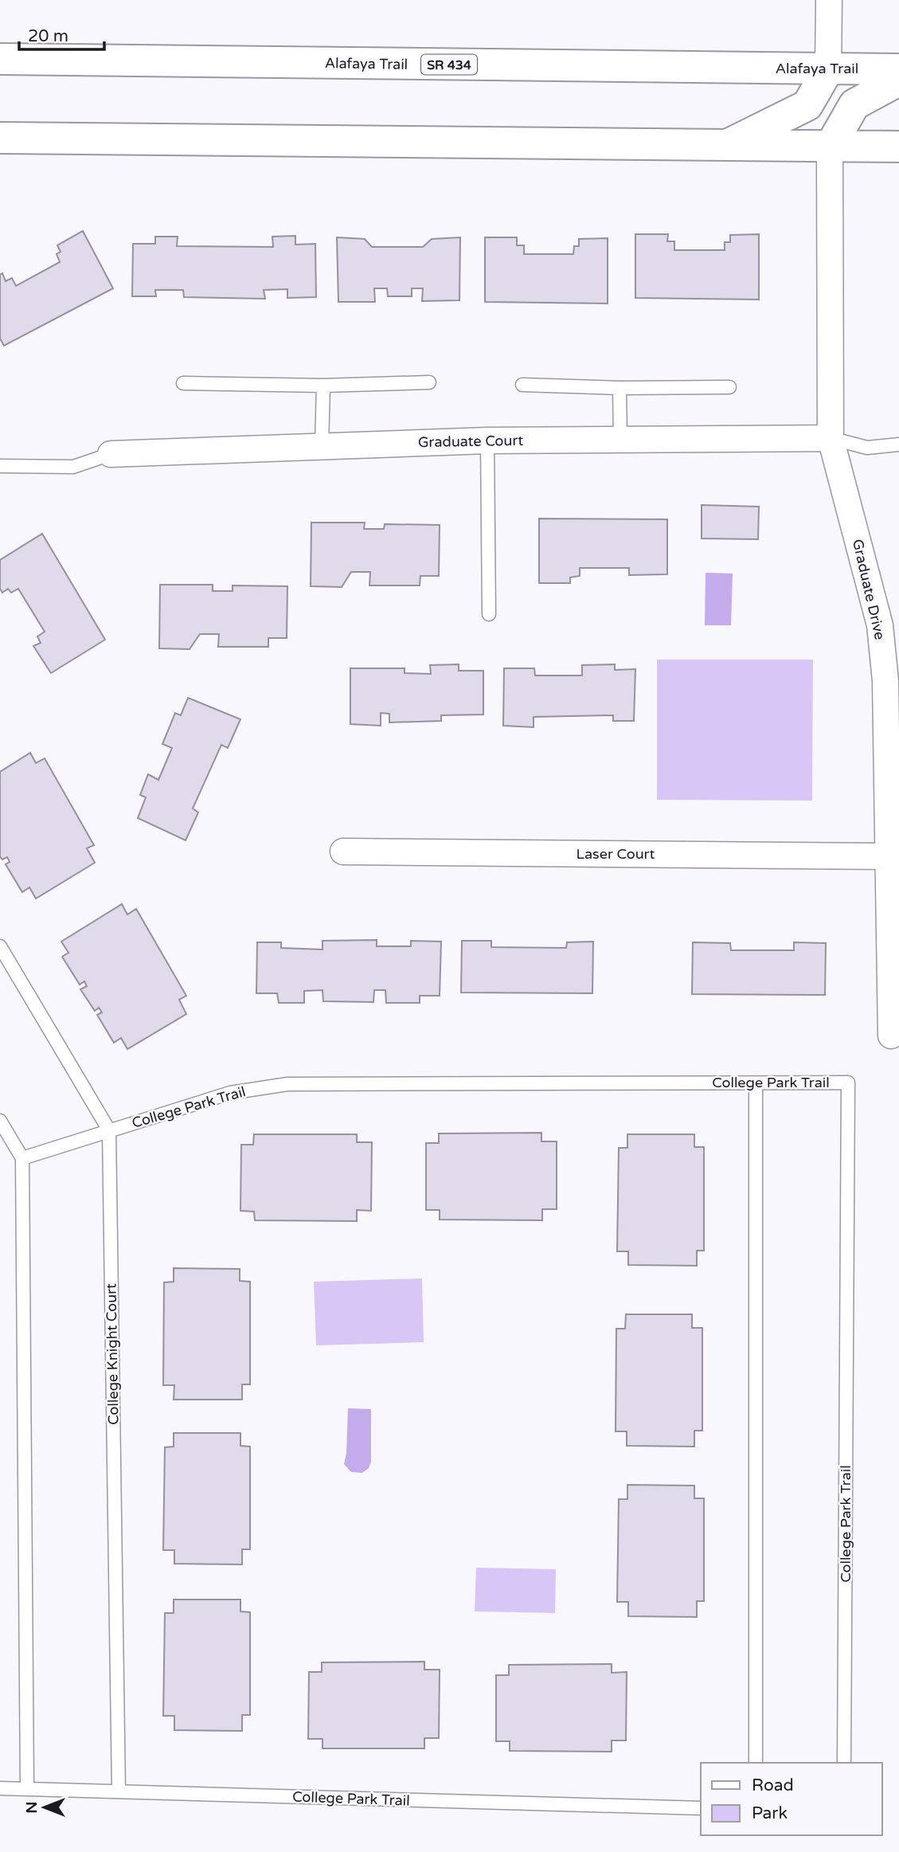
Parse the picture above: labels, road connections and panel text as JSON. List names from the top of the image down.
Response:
{
  "streets": {
    "main road": ["Alafaya Trail", "SR 434"],
    "street": ["Graduate Court", "Graduate Drive", "Laser Court"],
    "lane": ["College Park Trail", "College Knight Court"]
  },
  "crossings": [
    ["Graduate Court", "Graduate Drive"],
    ["Graduate Drive", "Laser Court"],
    ["College Park Trail", "College Knight Court"]
  ],
  "legend": ["Road", "Park"],
  "scale_bar": "20 m",
  "north": "left"
}
